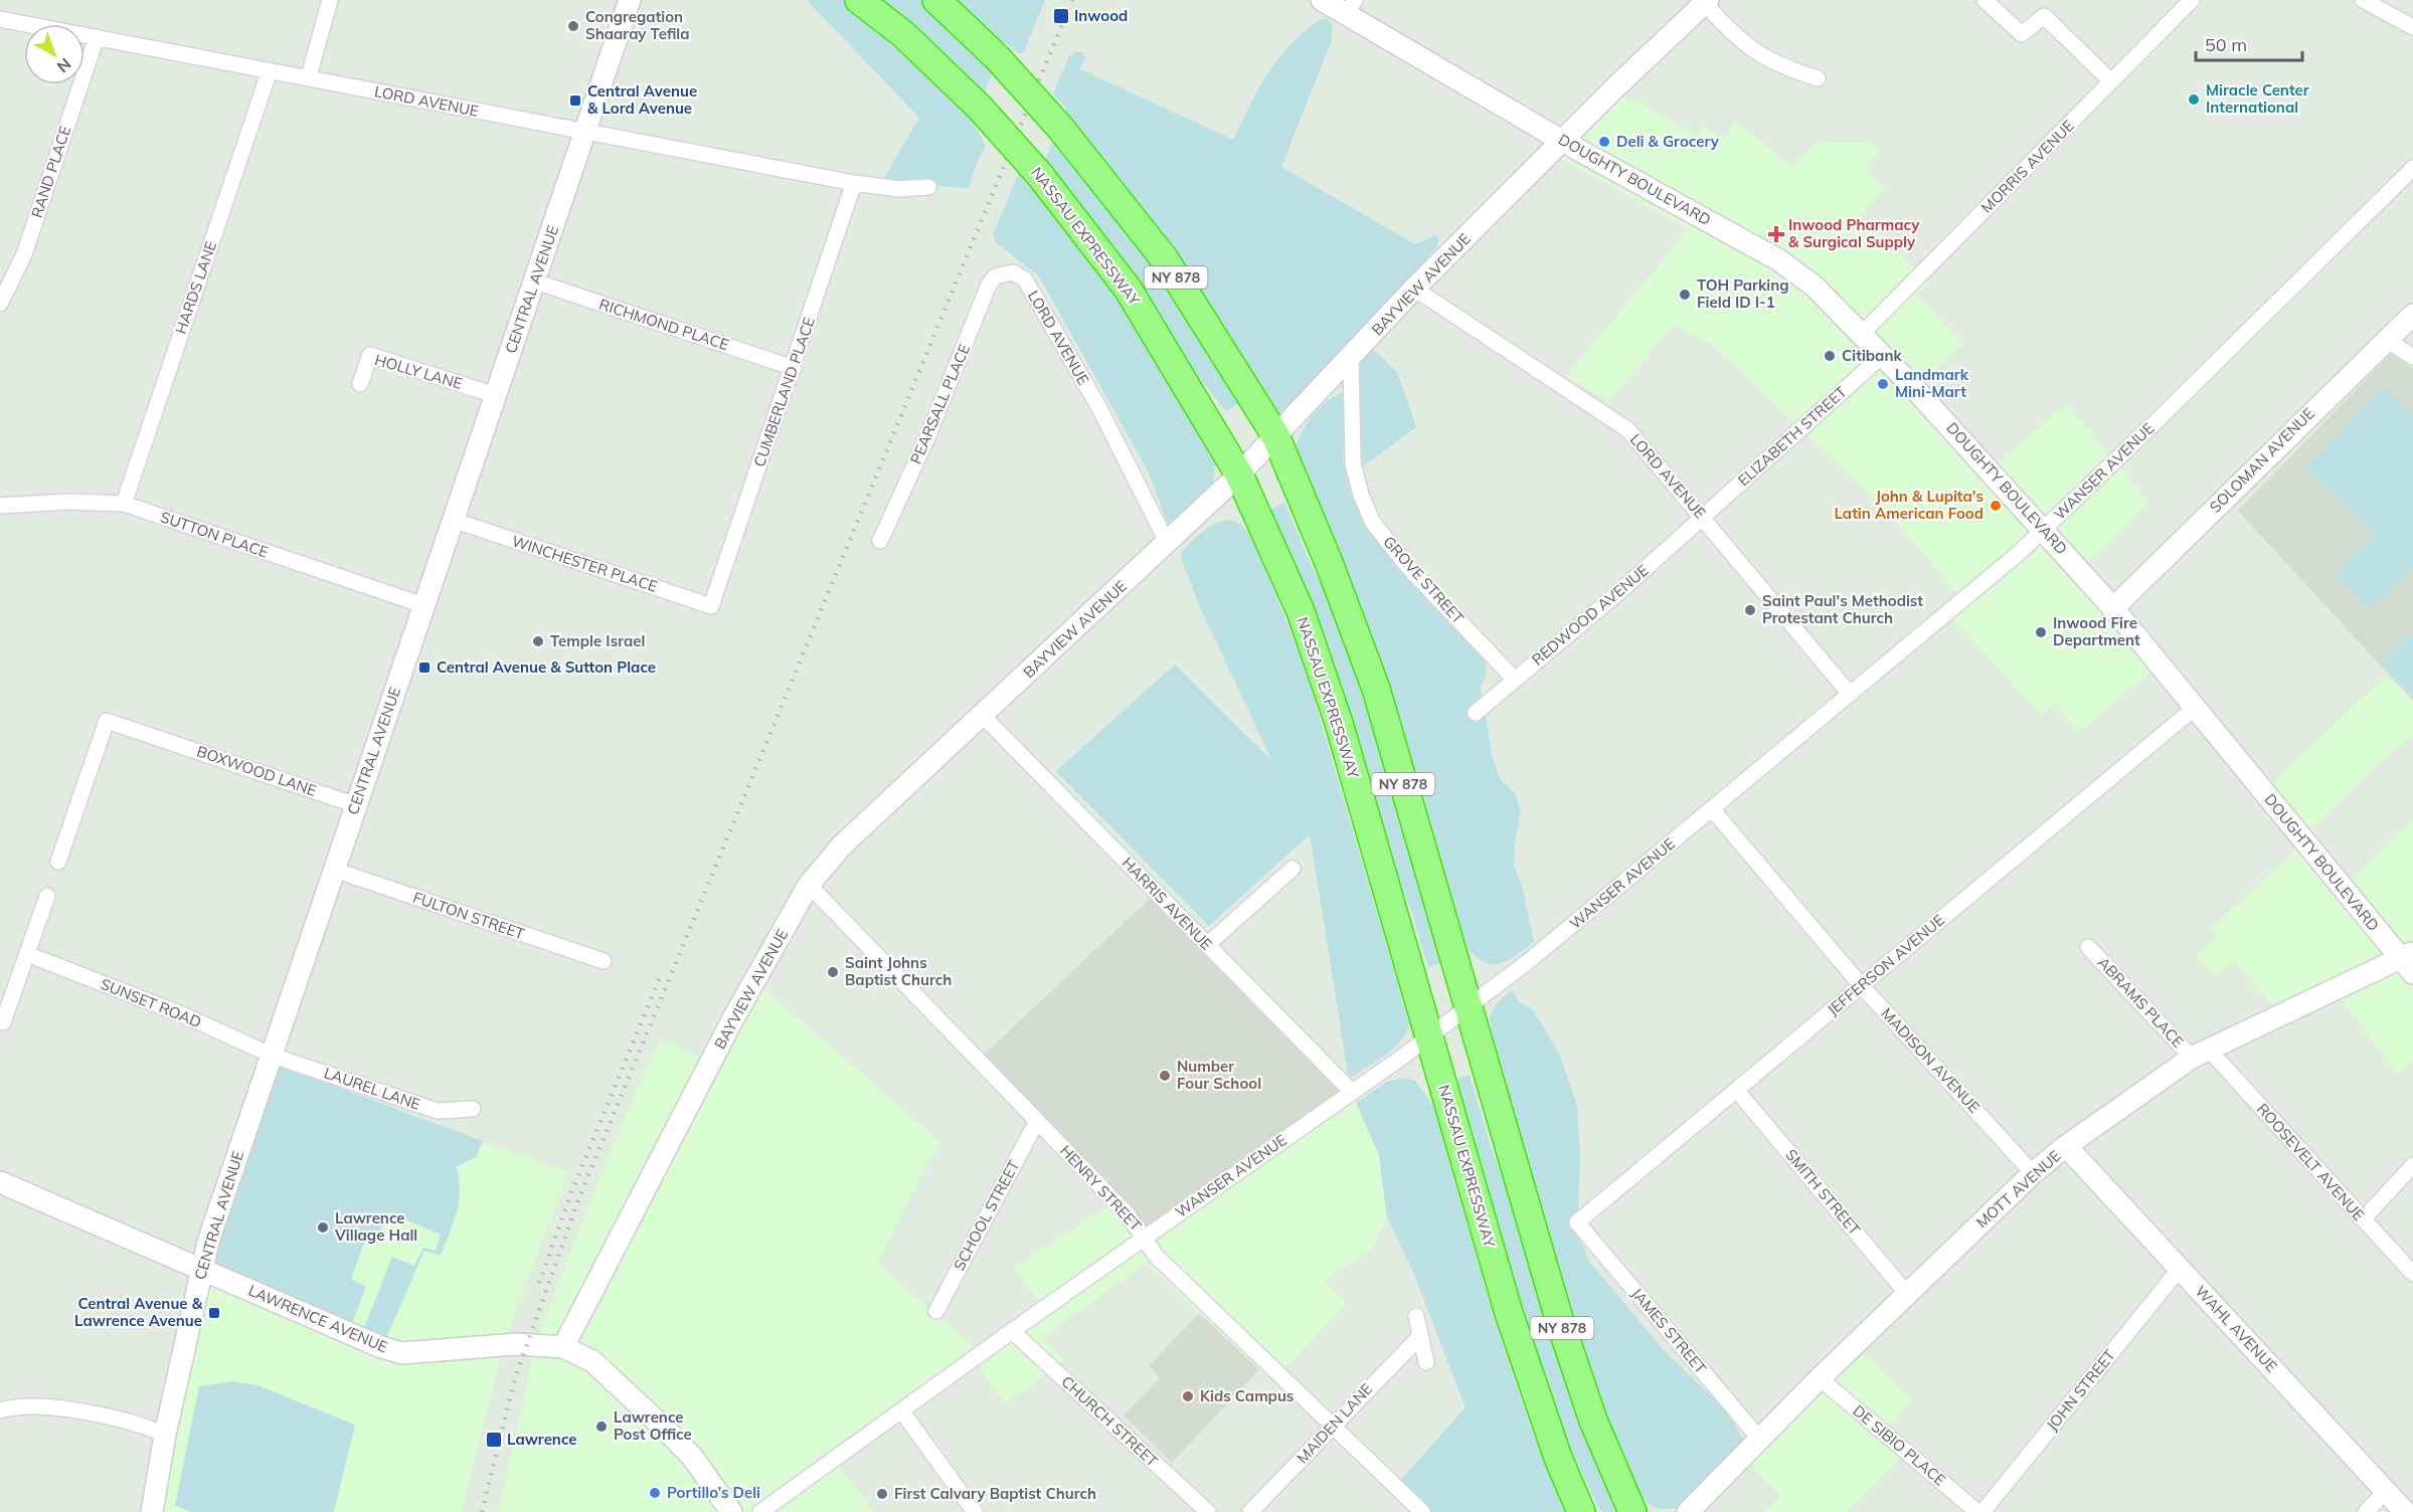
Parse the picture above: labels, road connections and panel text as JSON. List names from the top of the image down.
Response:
{
  "streets": {
    "highway": ["NASSAU EXPRESSWAY", "NY 878"],
    "street": [
      "LORD AVENUE",
      "MORRIS AVENUE",
      "RAND PLACE",
      "DOUGHTY BOULEVARD",
      "BAYVIEW AVENUE",
      "HARDS LANE",
      "CENTRAL AVENUE",
      "RICHMOND PLACE",
      "HOLLY LANE",
      "CUMBERLAND PLACE",
      "PEARSALL PLACE",
      "ELIZABETH STREET",
      "SOLOMAN AVENUE",
      "WANSER AVENUE",
      "SUTTON PLACE",
      "WINCHESTER PLACE",
      "GROVE STREET",
      "REDWOOD AVENUE",
      "BOXWOOD LANE",
      "HARRIS AVENUE",
      "FULTON STREET",
      "JEFFERSON AVENUE",
      "ABRAMS PLACE",
      "SUNSET ROAD",
      "MADISON AVENUE",
      "LAUREL LANE",
      "ROOSEVELT AVENUE",
      "HENRY STREET",
      "MOTT AVENUE",
      "SMITH STREET",
      "SCHOOL STREET",
      "LAWRENCE AVENUE",
      "WAHL AVENUE",
      "JAMES STREET",
      "JOHN STREET",
      "CHURCH STREET",
      "MAIDEN LANE",
      "DE SIBIO PLACE"
    ]
  },
  "crossings": [
    ["LORD AVENUE", "RAND PLACE"],
    ["LORD AVENUE", "BAYVIEW AVENUE"],
    ["LORD AVENUE", "HARDS LANE"],
    ["LORD AVENUE", "CENTRAL AVENUE"],
    ["LORD AVENUE", "CUMBERLAND PLACE"],
    ["LORD AVENUE", "PEARSALL PLACE"],
    ["LORD AVENUE", "ELIZABETH STREET"],
    ["LORD AVENUE", "WANSER AVENUE"],
    ["LORD AVENUE", "REDWOOD AVENUE"],
    ["MORRIS AVENUE", "DOUGHTY BOULEVARD"],
    ["DOUGHTY BOULEVARD", "BAYVIEW AVENUE"],
    ["DOUGHTY BOULEVARD", "ELIZABETH STREET"],
    ["DOUGHTY BOULEVARD", "SOLOMAN AVENUE"],
    ["DOUGHTY BOULEVARD", "WANSER AVENUE"],
    ["DOUGHTY BOULEVARD", "JEFFERSON AVENUE"],
    ["DOUGHTY BOULEVARD", "MOTT AVENUE"],
    ["NASSAU EXPRESSWAY", "BAYVIEW AVENUE"],
    ["NASSAU EXPRESSWAY", "WANSER AVENUE"],
    ["NY 878", "BAYVIEW AVENUE"],
    ["NY 878", "WANSER AVENUE"],
    ["BAYVIEW AVENUE", "GROVE STREET"],
    ["BAYVIEW AVENUE", "HARRIS AVENUE"],
    ["BAYVIEW AVENUE", "HENRY STREET"],
    ["BAYVIEW AVENUE", "LAWRENCE AVENUE"],
    ["HARDS LANE", "SUTTON PLACE"],
    ["CENTRAL AVENUE", "RICHMOND PLACE"],
    ["CENTRAL AVENUE", "HOLLY LANE"],
    ["CENTRAL AVENUE", "SUTTON PLACE"],
    ["CENTRAL AVENUE", "WINCHESTER PLACE"],
    ["CENTRAL AVENUE", "BOXWOOD LANE"],
    ["CENTRAL AVENUE", "FULTON STREET"],
    ["CENTRAL AVENUE", "SUNSET ROAD"],
    ["CENTRAL AVENUE", "LAUREL LANE"],
    ["CENTRAL AVENUE", "LAWRENCE AVENUE"],
    ["RICHMOND PLACE", "CUMBERLAND PLACE"],
    ["CUMBERLAND PLACE", "WINCHESTER PLACE"],
    ["ELIZABETH STREET", "REDWOOD AVENUE"],
    ["WANSER AVENUE", "HARRIS AVENUE"],
    ["WANSER AVENUE", "MADISON AVENUE"],
    ["WANSER AVENUE", "HENRY STREET"],
    ["WANSER AVENUE", "CHURCH STREET"],
    ["GROVE STREET", "REDWOOD AVENUE"],
    ["JEFFERSON AVENUE", "MADISON AVENUE"],
    ["JEFFERSON AVENUE", "SMITH STREET"],
    ["JEFFERSON AVENUE", "JAMES STREET"],
    ["ABRAMS PLACE", "ROOSEVELT AVENUE"],
    ["ABRAMS PLACE", "MOTT AVENUE"],
    ["SUNSET ROAD", "LAUREL LANE"],
    ["MADISON AVENUE", "MOTT AVENUE"],
    ["ROOSEVELT AVENUE", "MOTT AVENUE"],
    ["HENRY STREET", "SCHOOL STREET"],
    ["HENRY STREET", "MAIDEN LANE"],
    ["MOTT AVENUE", "SMITH STREET"],
    ["MOTT AVENUE", "WAHL AVENUE"],
    ["MOTT AVENUE", "JAMES STREET"],
    ["MOTT AVENUE", "DE SIBIO PLACE"],
    ["WAHL AVENUE", "JOHN STREET"],
    ["JOHN STREET", "DE SIBIO PLACE"]
  ],
  "places": {
    "transit": [
      "Inwood",
      "Central Avenue & Lord Avenue",
      "Central Avenue & Sutton Place",
      "Central Avenue & Lawrence Avenue",
      "Lawrence"
    ],
    "other": [
      "Congregation Shaaray Tefila",
      "Miracle Center International",
      "Deli & Grocery",
      "TOH Parking Field ID I-1",
      "Citibank",
      "Landmark Mini-Mart",
      "John & Lupita's Latin American Food",
      "Saint Paul's Methodist Protestant Church",
      "Inwood Fire Department",
      "Temple Israel",
      "Saint Johns Baptist Church",
      "Number Four School",
      "Lawrence Village Hall",
      "Kids Campus",
      "Lawrence Post Office",
      "Portillo’s Deli",
      "First Calvary Baptist Church"
    ],
    "health": ["Inwood Pharmacy & Surgical Supply"]
  },
  "scale_bar": "50 m",
  "north": "bottom right"
}
